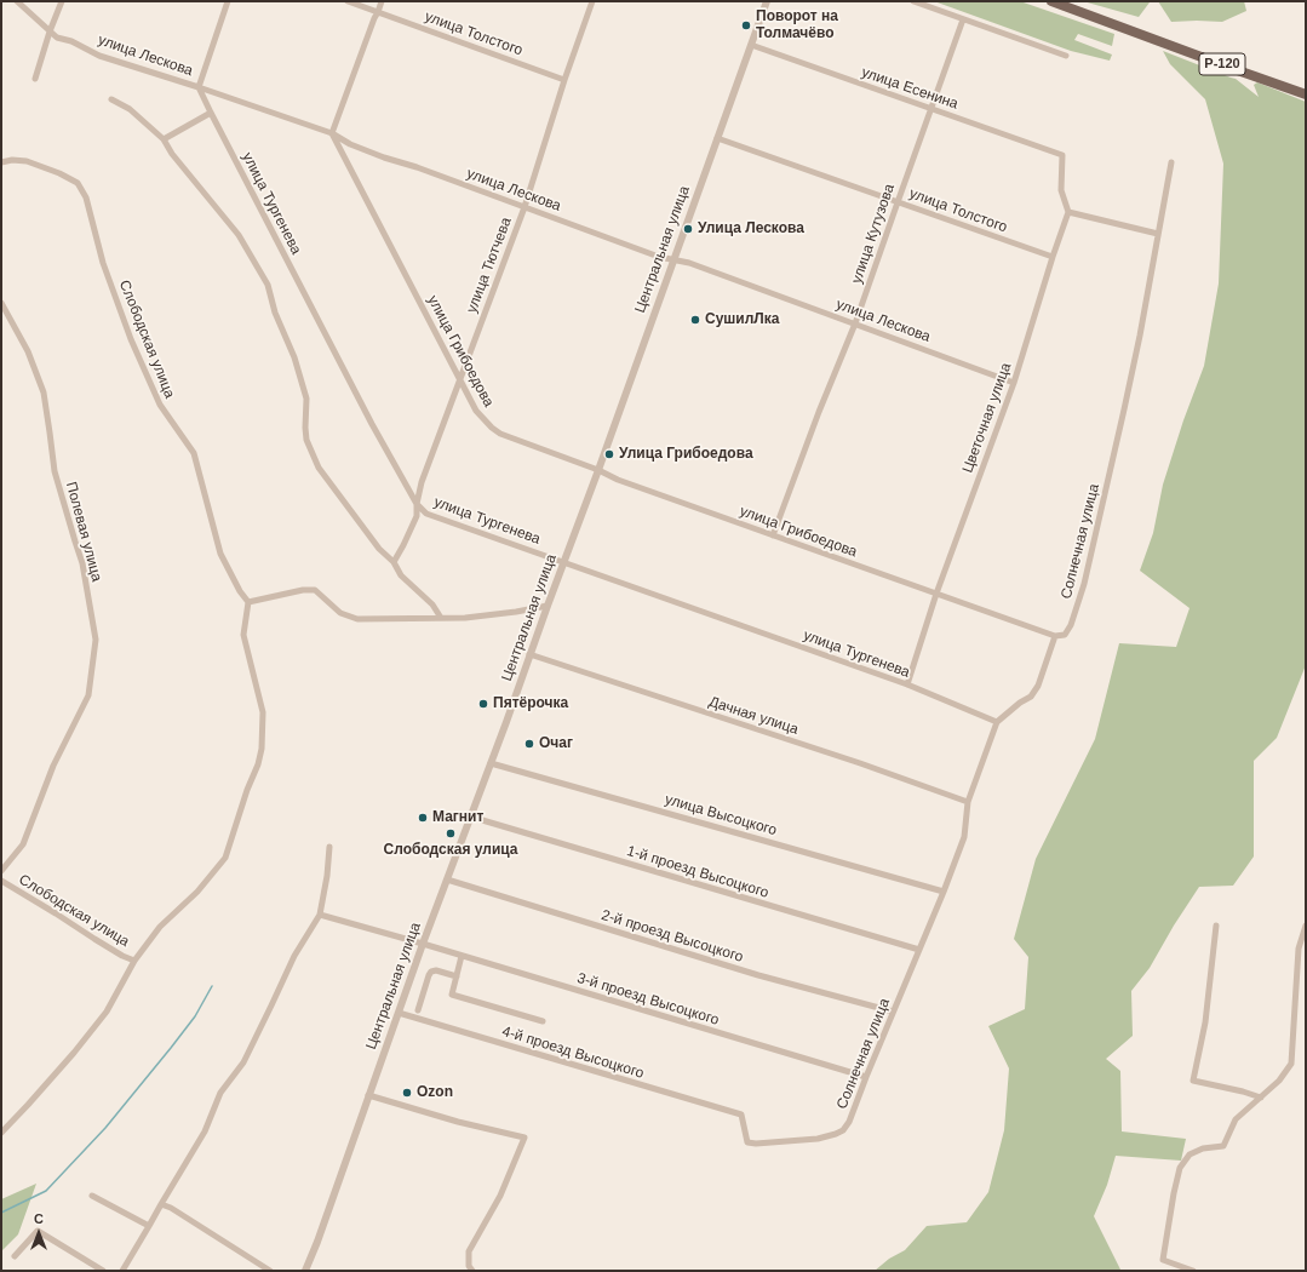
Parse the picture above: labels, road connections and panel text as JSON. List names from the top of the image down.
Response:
{
  "streets": {
    "main road": ["Р-120"],
    "street": [
      "улица Толстого",
      "улица Лескова",
      "улица Есенина",
      "улица Тургенева",
      "улица Кутузова",
      "Центральная улица",
      "улица Тютчева",
      "Слободская улица",
      "улица Грибоедова",
      "Цветочная улица",
      "Полевая улица",
      "Солнечная улица",
      "Дачная улица",
      "улица Высоцкого",
      "1-й проезд Высоцкого",
      "2-й проезд Высоцкого",
      "3-й проезд Высоцкого",
      "4-й проезд Высоцкого"
    ]
  },
  "crossings": [
    ["улица Толстого", "улица Кутузова"],
    ["улица Толстого", "Центральная улица"],
    ["улица Толстого", "улица Тютчева"],
    ["улица Толстого", "Цветочная улица"],
    ["улица Лескова", "улица Тургенева"],
    ["улица Лескова", "улица Кутузова"],
    ["улица Лескова", "Центральная улица"],
    ["улица Лескова", "улица Тютчева"],
    ["улица Лескова", "улица Грибоедова"],
    ["улица Лескова", "Цветочная улица"],
    ["улица Есенина", "улица Кутузова"],
    ["улица Есенина", "Центральная улица"],
    ["улица Есенина", "Цветочная улица"],
    ["улица Тургенева", "Центральная улица"],
    ["улица Тургенева", "улица Тютчева"],
    ["улица Тургенева", "Цветочная улица"],
    ["улица Кутузова", "улица Грибоедова"],
    ["Центральная улица", "улица Грибоедова"],
    ["Центральная улица", "Дачная улица"],
    ["Центральная улица", "улица Высоцкого"],
    ["Центральная улица", "1-й проезд Высоцкого"],
    ["Центральная улица", "2-й проезд Высоцкого"],
    ["Центральная улица", "3-й проезд Высоцкого"],
    ["Центральная улица", "4-й проезд Высоцкого"],
    ["улица Тютчева", "улица Грибоедова"],
    ["улица Грибоедова", "Цветочная улица"],
    ["улица Грибоедова", "Солнечная улица"],
    ["Солнечная улица", "улица Высоцкого"],
    ["Солнечная улица", "1-й проезд Высоцкого"],
    ["Солнечная улица", "2-й проезд Высоцкого"],
    ["Солнечная улица", "3-й проезд Высоцкого"],
    ["Солнечная улица", "4-й проезд Высоцкого"]
  ],
  "places": [
    "Поворот на Толмачёво",
    "Улица Лескова",
    "СушилЛка",
    "Улица Грибоедова",
    "Пятёрочка",
    "Очаг",
    "Магнит",
    "Слободская улица",
    "Ozon"
  ],
  "north": "top"
}
